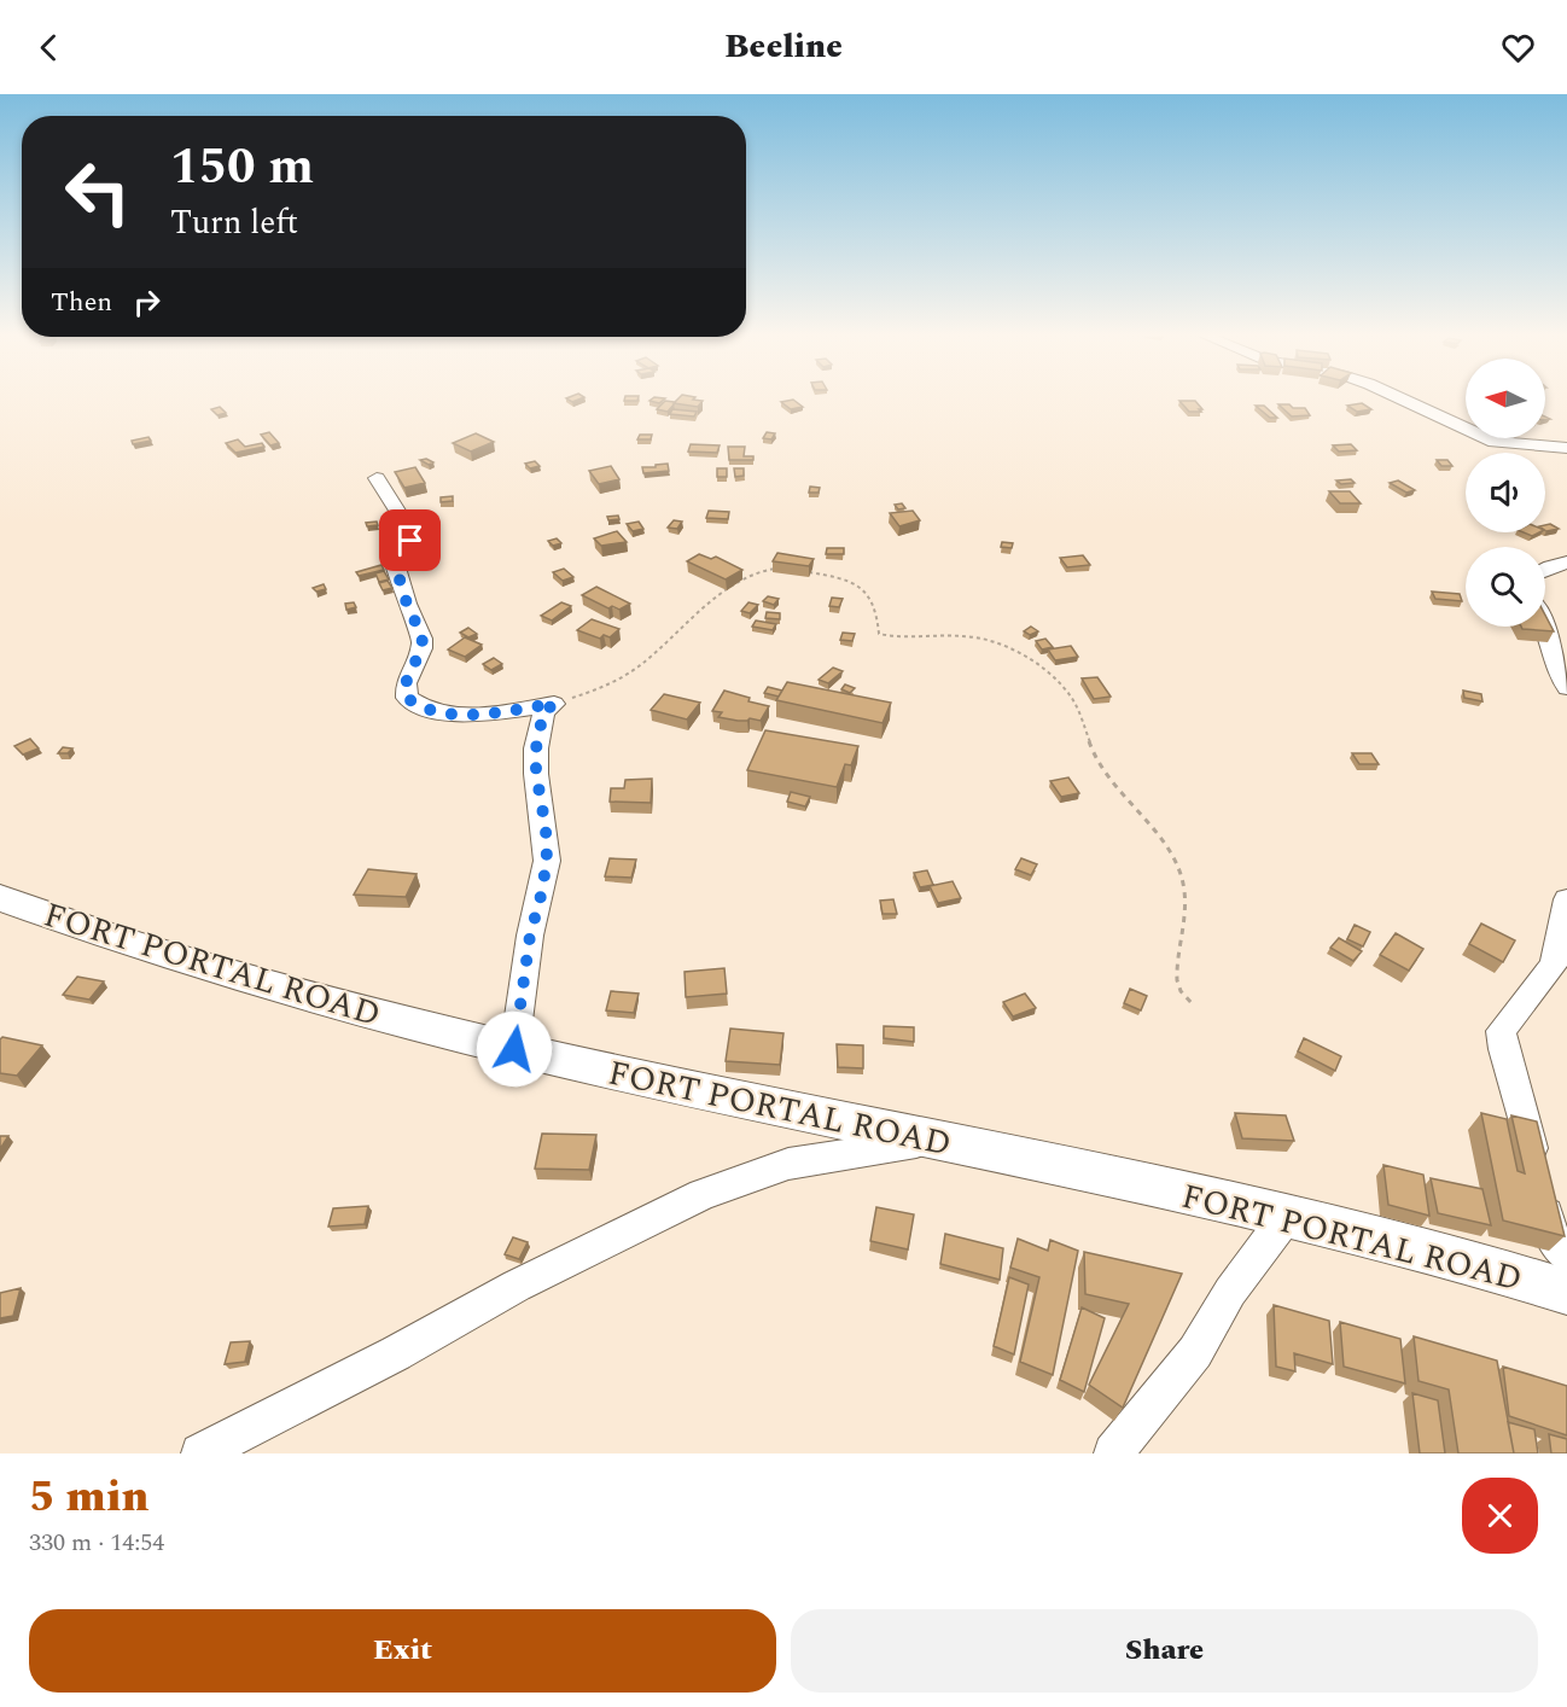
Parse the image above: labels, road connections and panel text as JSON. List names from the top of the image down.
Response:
{
  "streets": {
    "main road": ["FORT PORTAL ROAD"]
  },
  "north": "left",
  "page": {
    "header": "Beeline",
    "turn": ["150 m", "Turn left"],
    "then": "Then",
    "heading": ["5 min", "330 m · 14:54"],
    "buttons": ["Exit", "Share"]
  }
}
